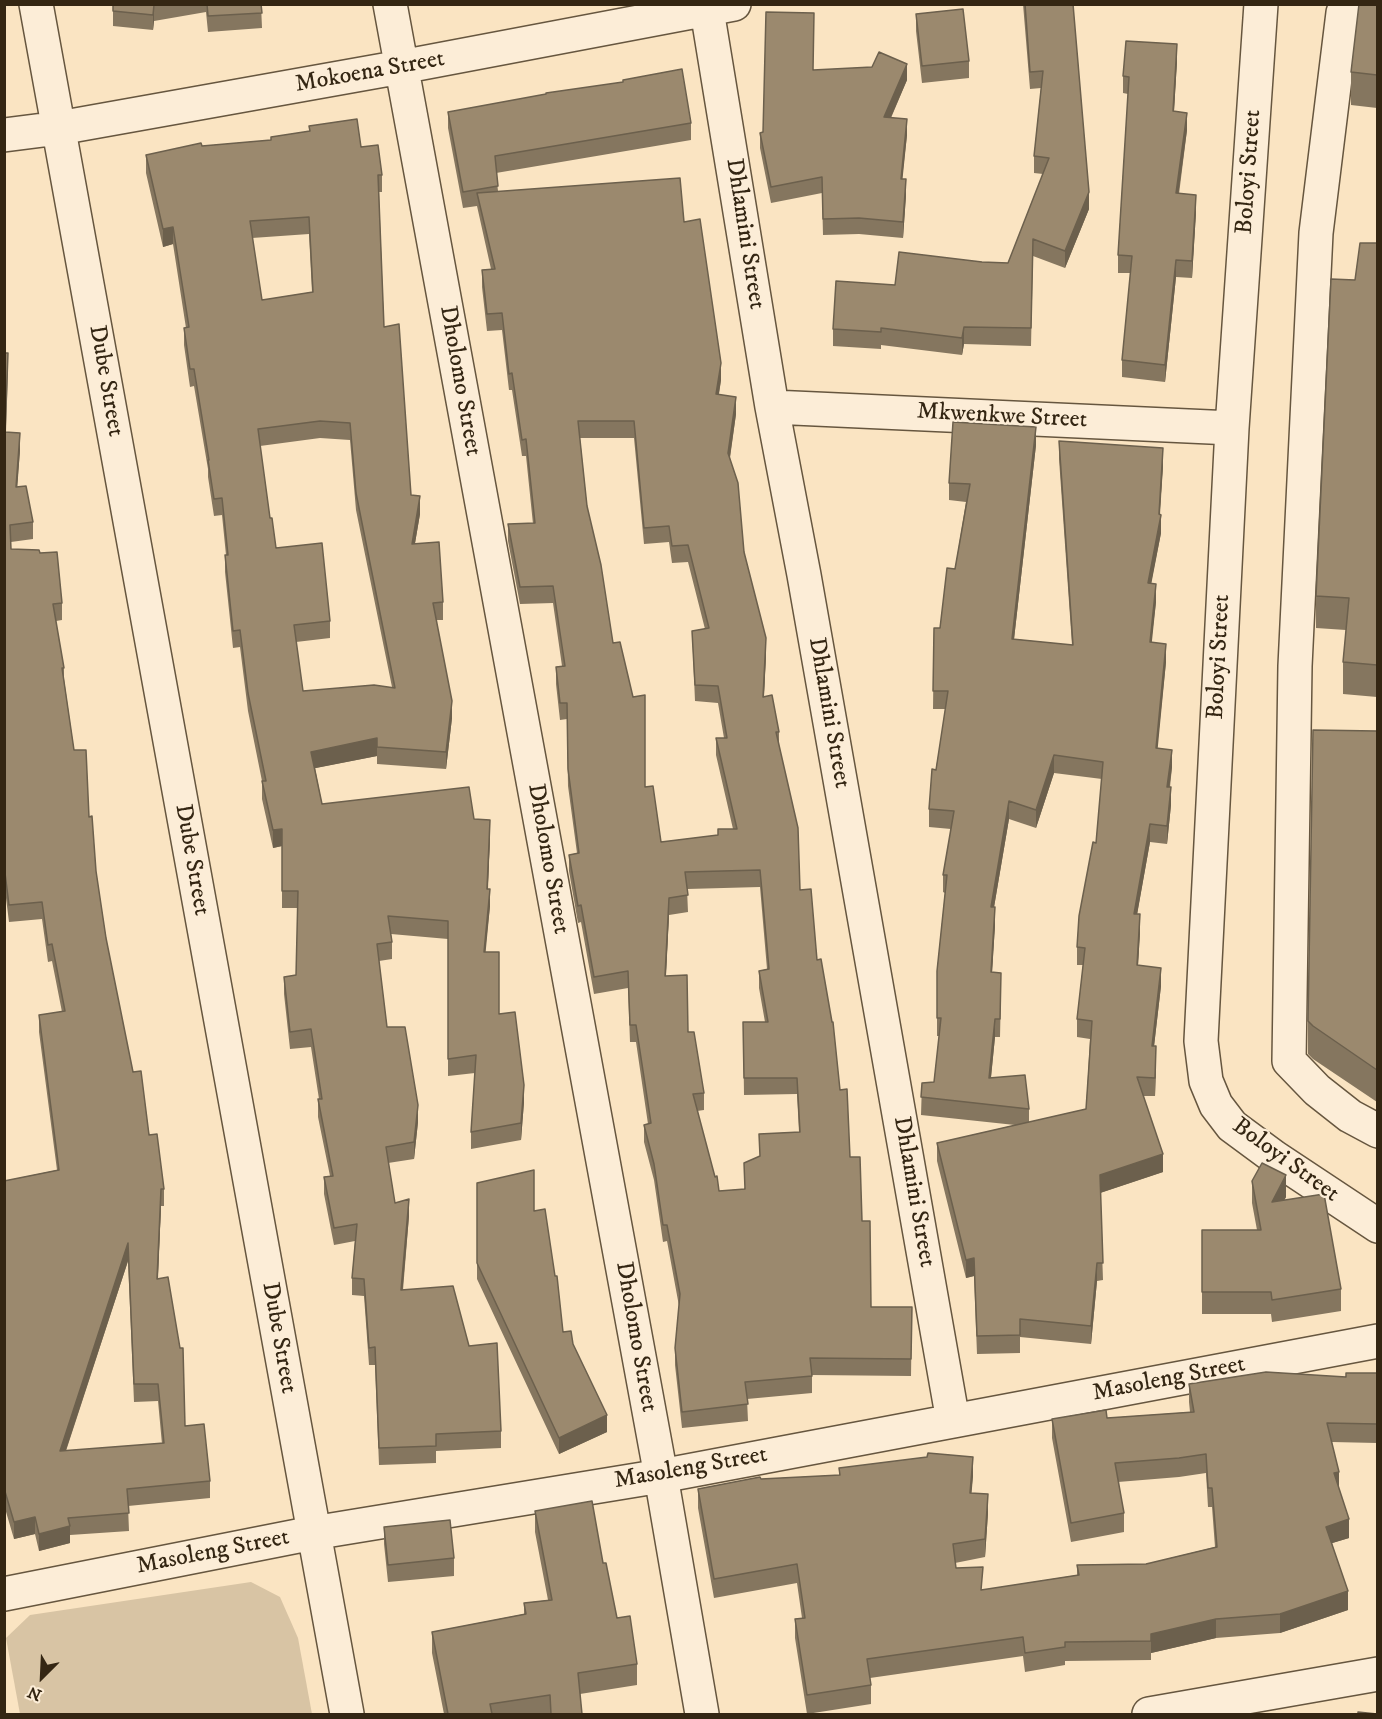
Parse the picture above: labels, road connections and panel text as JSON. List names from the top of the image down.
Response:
{
  "streets": {
    "street": [
      "Mokoena Street",
      "Boloyi Street",
      "Dhlamini Street",
      "Dube Street",
      "Dholomo Street",
      "Mkwenkwe Street",
      "Masoleng Street"
    ]
  },
  "crossings": [
    ["Mokoena Street", "Dhlamini Street"],
    ["Mokoena Street", "Dube Street"],
    ["Mokoena Street", "Dholomo Street"],
    ["Boloyi Street", "Mkwenkwe Street"],
    ["Dhlamini Street", "Mkwenkwe Street"],
    ["Dhlamini Street", "Masoleng Street"],
    ["Dube Street", "Masoleng Street"],
    ["Dholomo Street", "Masoleng Street"]
  ],
  "north": "bottom left"
}
